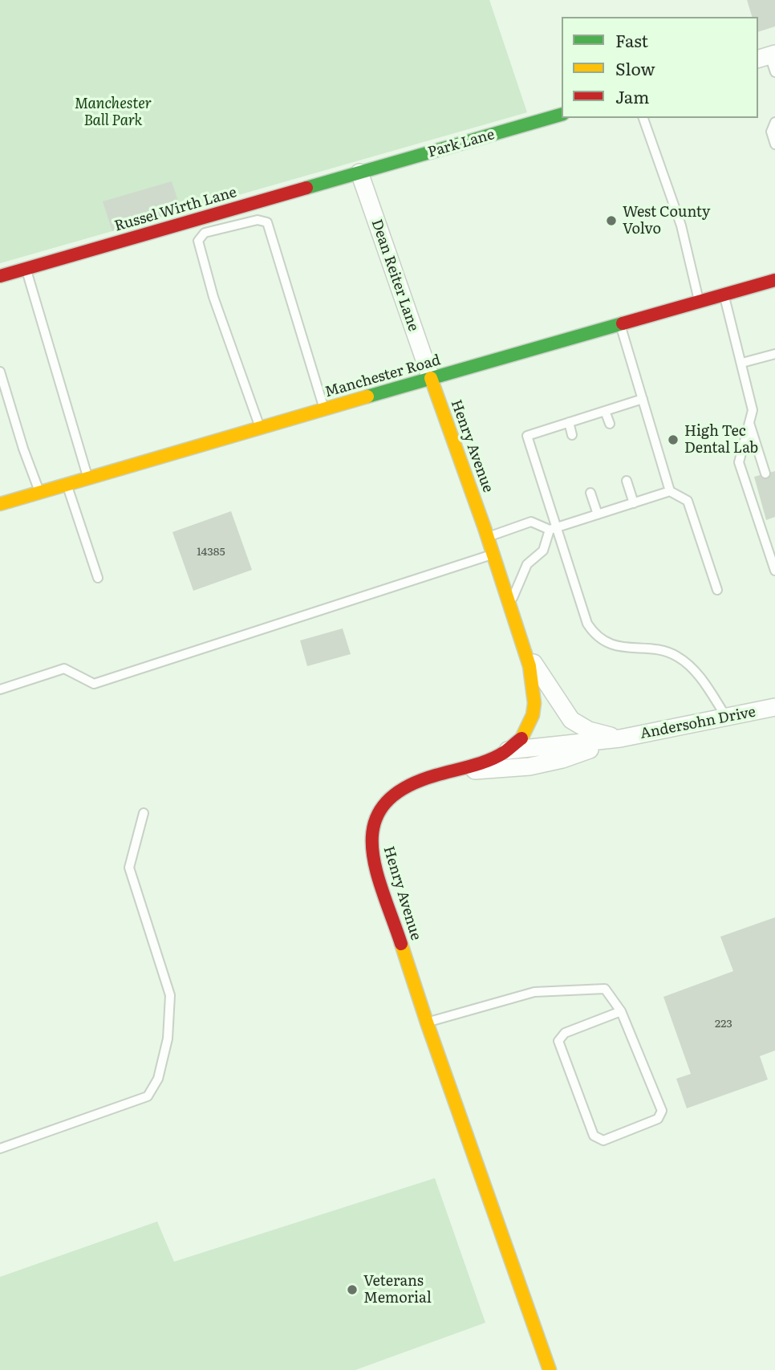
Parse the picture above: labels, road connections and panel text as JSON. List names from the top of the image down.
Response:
{
  "streets": {
    "main road": [
      "Park Lane",
      "Russel Wirth Lane",
      "Manchester Road",
      "Henry Avenue"
    ],
    "street": ["Dean Reiter Lane", "Andersohn Drive"]
  },
  "crossings": [
    ["Park Lane", "Russel Wirth Lane"],
    ["Park Lane", "Dean Reiter Lane"],
    ["Russel Wirth Lane", "Dean Reiter Lane"],
    ["Dean Reiter Lane", "Manchester Road"],
    ["Dean Reiter Lane", "Henry Avenue"],
    ["Manchester Road", "Henry Avenue"],
    ["Henry Avenue", "Andersohn Drive"]
  ],
  "parks": ["Manchester Ball Park"],
  "places": ["West County Volvo", "High Tec Dental Lab", "Veterans Memorial"],
  "house_numbers": ["14385", "223"],
  "legend": ["Fast", "Slow", "Jam"]
}
